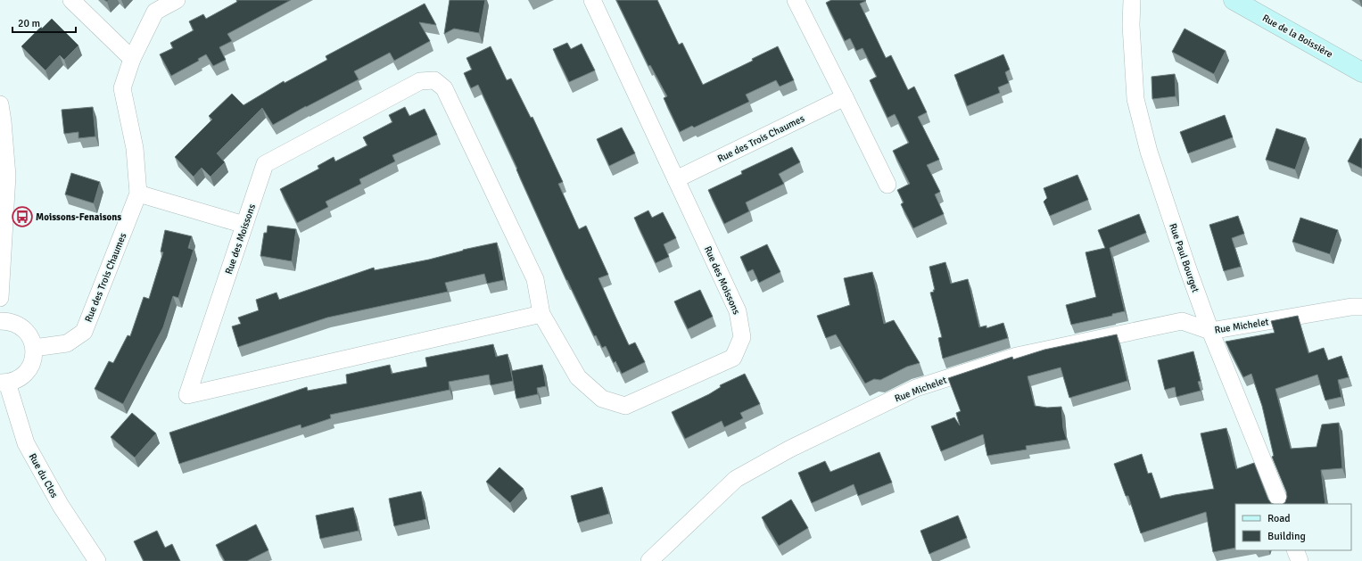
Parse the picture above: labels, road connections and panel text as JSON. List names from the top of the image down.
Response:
{
  "streets": {
    "main road": ["Rue de la Boissière"],
    "street": [
      "Rue des Trois Chaumes",
      "Rue des Moissons",
      "Rue Paul Bourget",
      "Rue Michelet",
      "Rue du Clos"
    ]
  },
  "crossings": [
    ["Rue des Trois Chaumes", "Rue des Moissons"],
    ["Rue Paul Bourget", "Rue Michelet"]
  ],
  "places": {
    "bus stop": ["Moissons-Fenaisons"]
  },
  "legend": ["Road", "Building"],
  "scale_bar": "20 m"
}
